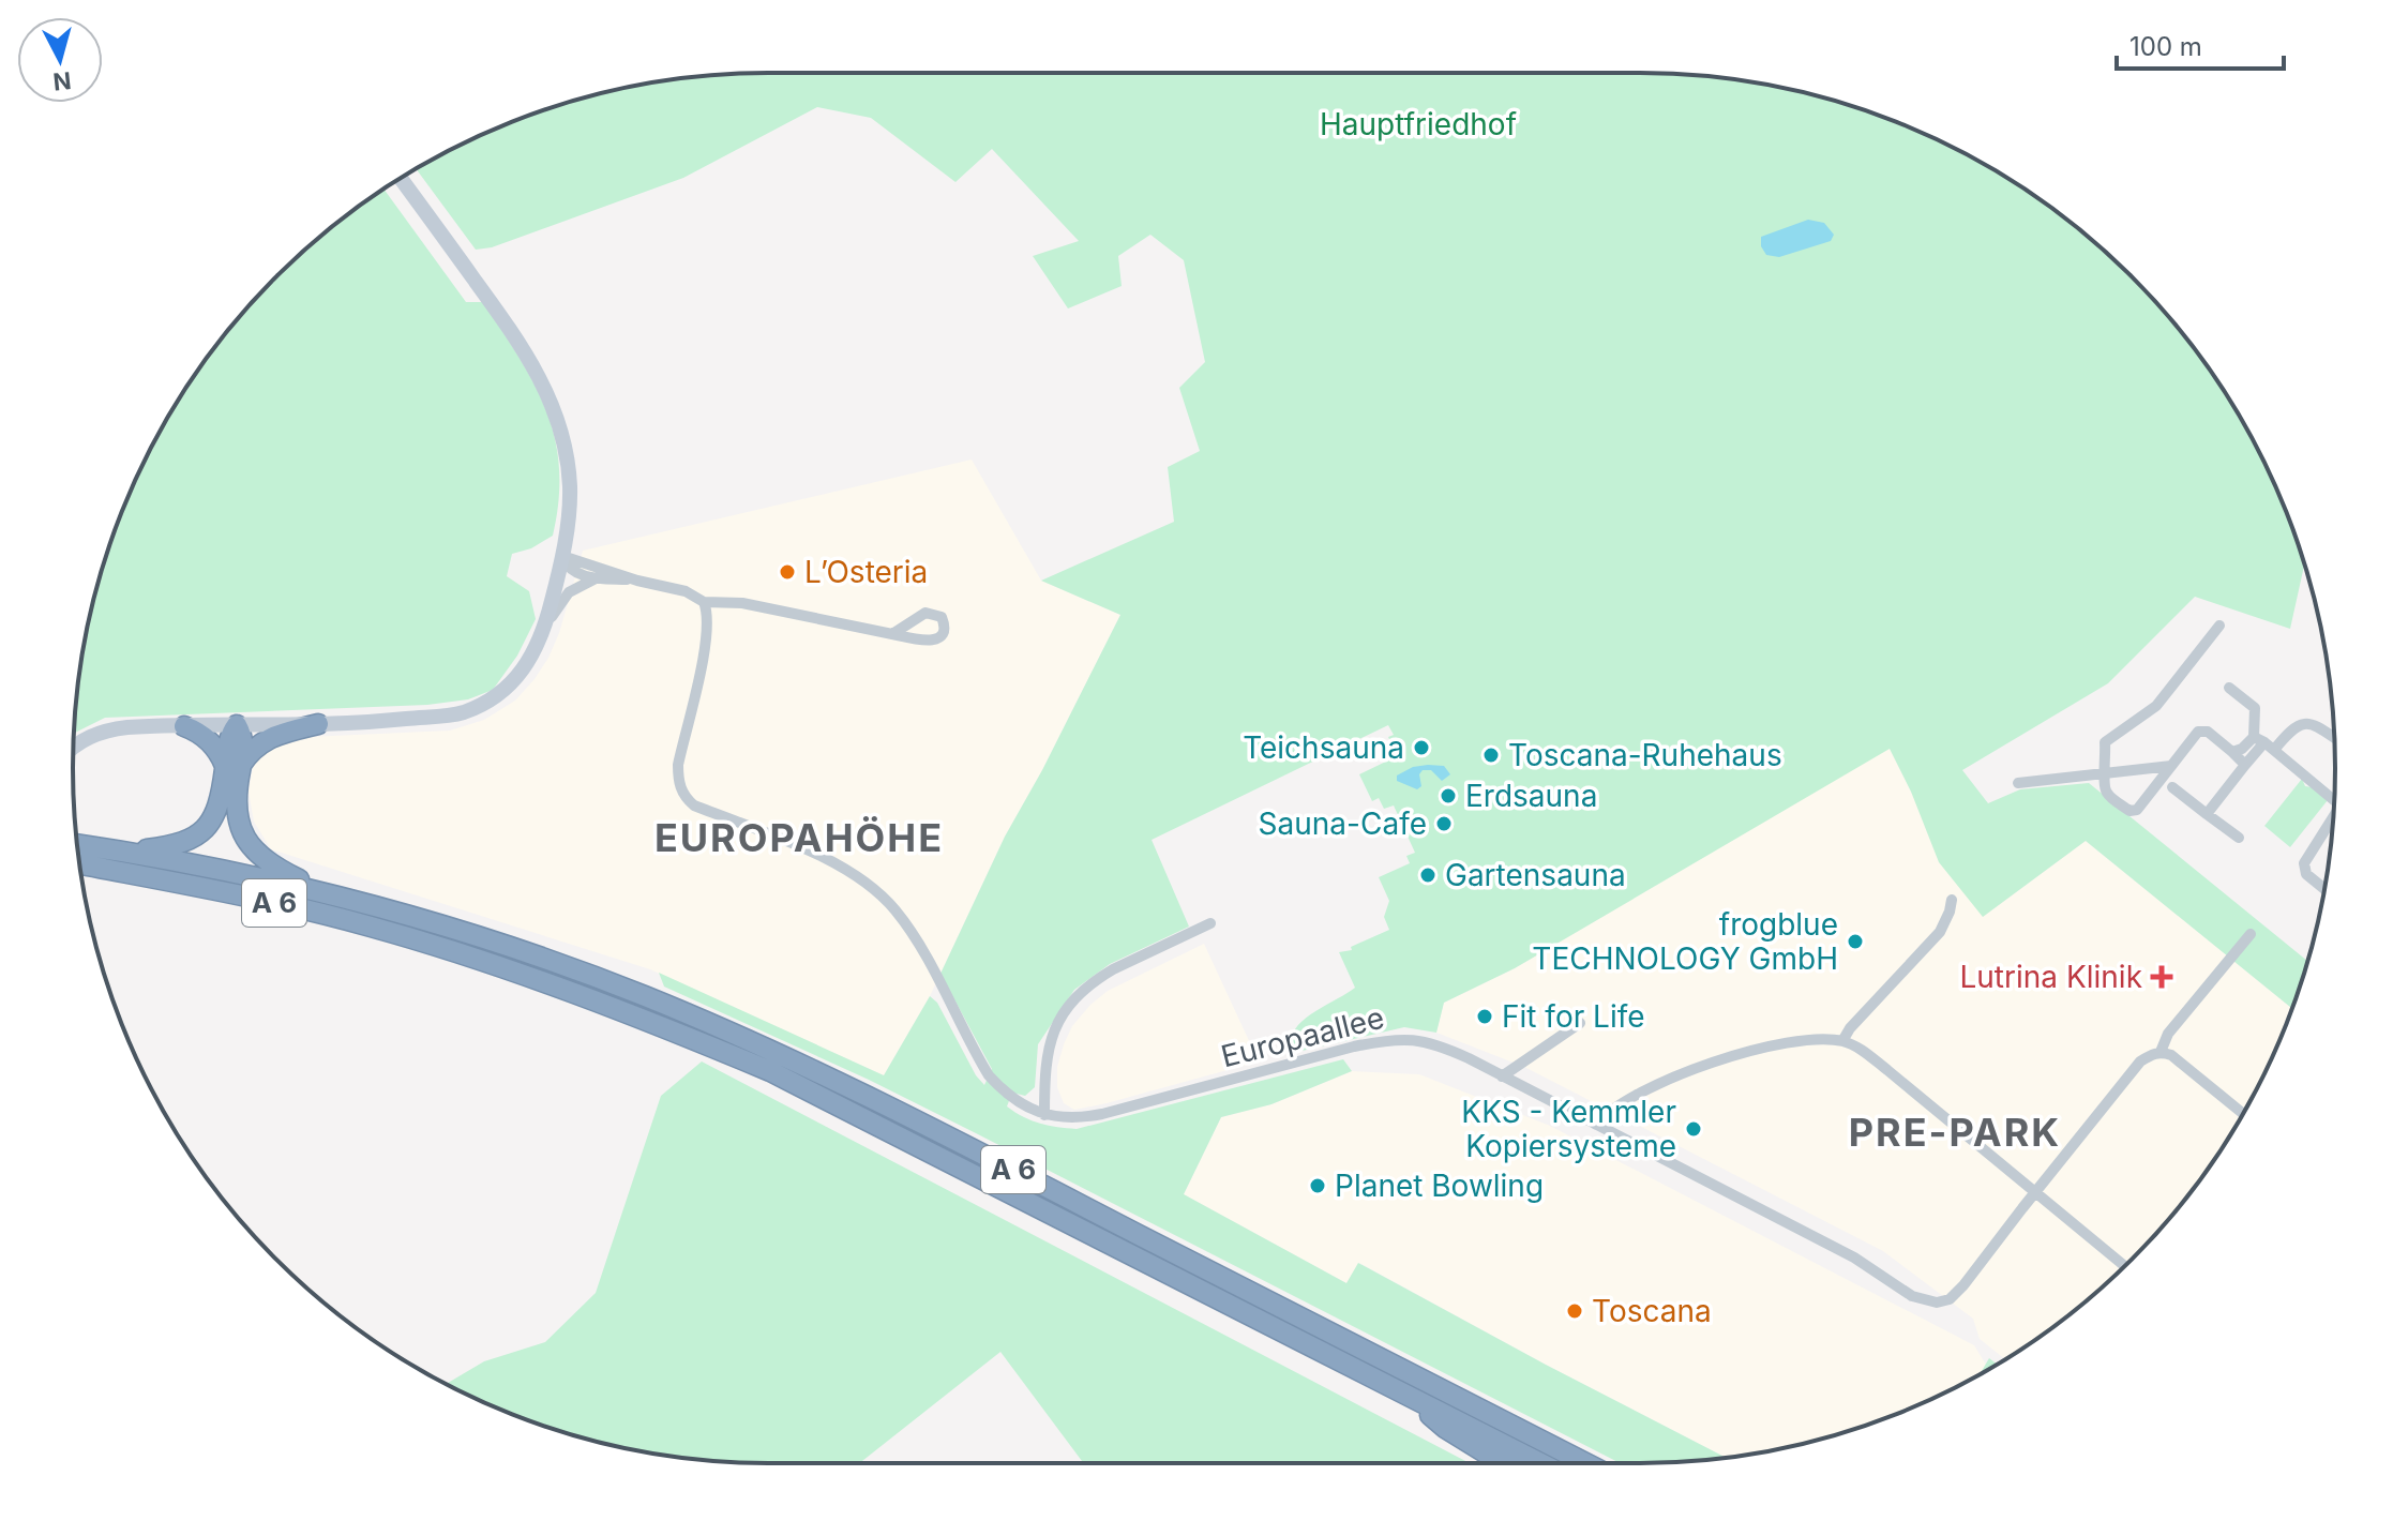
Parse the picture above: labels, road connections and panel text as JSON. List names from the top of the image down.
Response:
{
  "streets": {
    "highway": ["A 6"],
    "street": ["Europaallee"]
  },
  "districts": ["EUROPAHÖHE", "PRE-PARK"],
  "parks": ["Hauptfriedhof"],
  "places": {
    "other": [
      "L’Osteria",
      "Teichsauna",
      "Toscana-Ruhehaus",
      "Erdsauna",
      "Sauna-Cafe",
      "Gartensauna",
      "frogblue TECHNOLOGY GmbH",
      "Fit for Life",
      "KKS - Kemmler Kopiersysteme",
      "Planet Bowling",
      "Toscana"
    ],
    "health": ["Lutrina Klinik"]
  },
  "scale_bar": "100 m",
  "north": "bottom"
}
